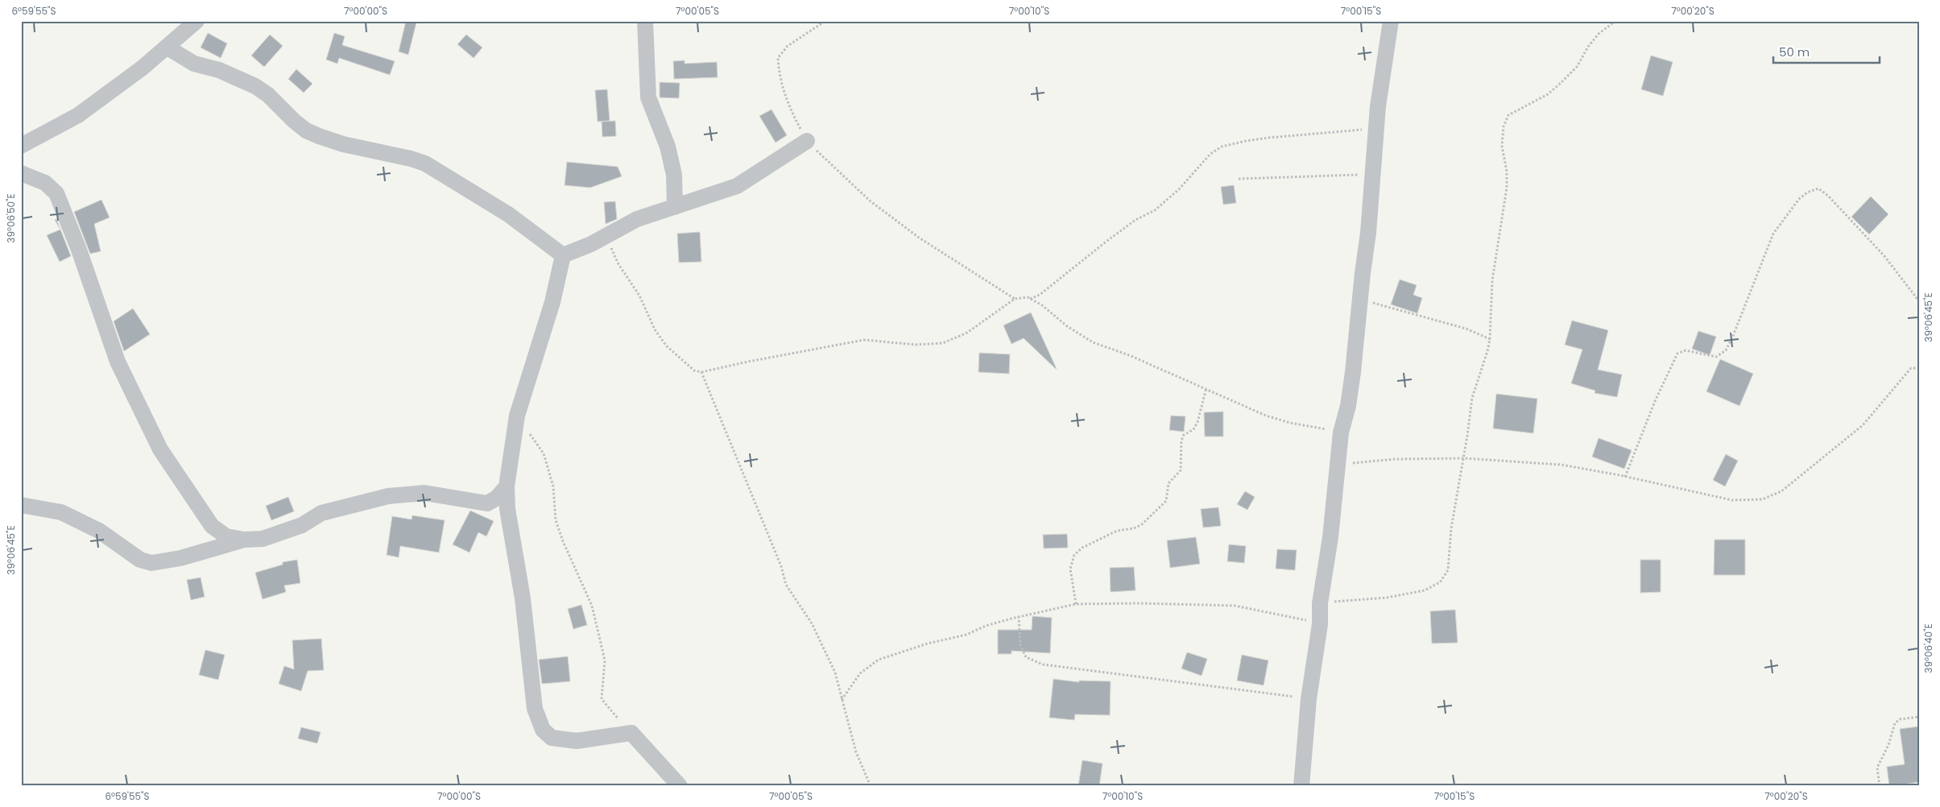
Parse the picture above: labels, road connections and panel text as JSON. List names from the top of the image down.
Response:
{
  "scale_bar": "50 m",
  "coordinates": [
    "6°59'55\"S",
    "7°00'00\"S",
    "7°00'05\"S",
    "7°00'10\"S",
    "7°00'15\"S",
    "7°00'20\"S",
    "39°06'50\"E",
    "39°06'45\"E",
    "39°06'40\"E"
  ]
}
